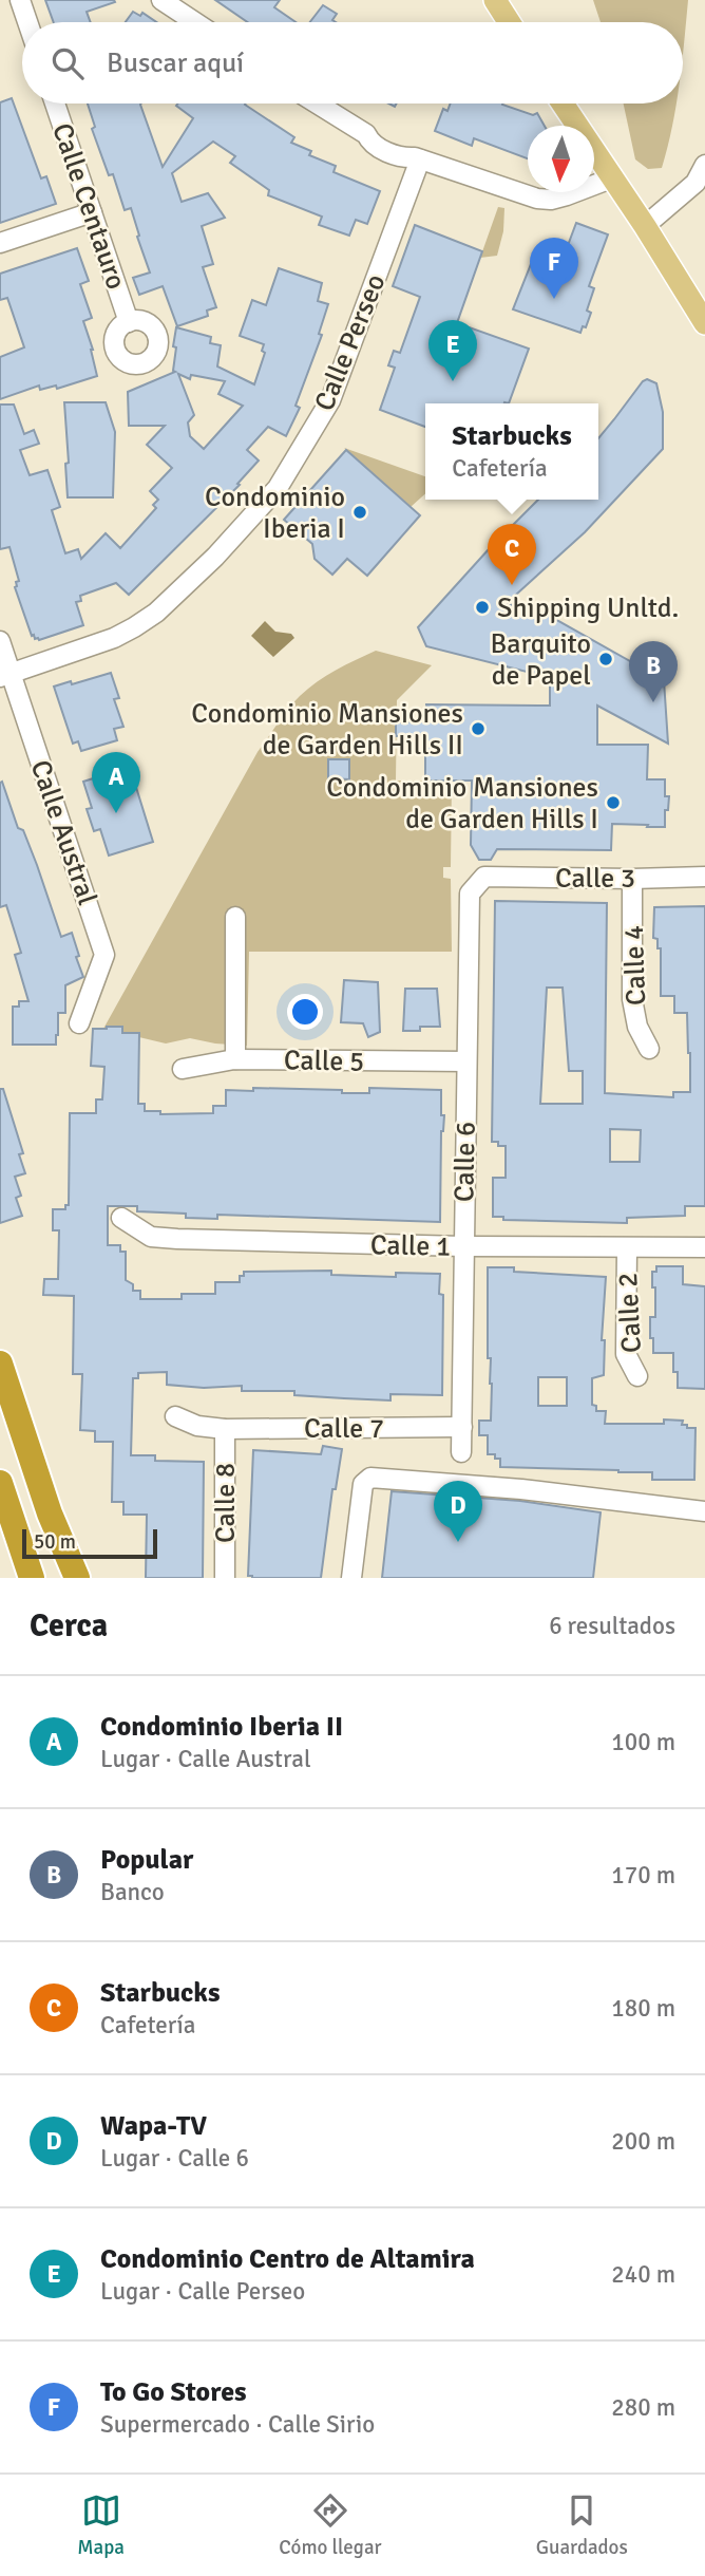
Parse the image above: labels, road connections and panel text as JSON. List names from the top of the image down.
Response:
{
  "streets": {
    "street": [
      "Calle Centauro",
      "Calle Perseo",
      "Calle Austral",
      "Calle 3",
      "Calle 4",
      "Calle 5",
      "Calle 6",
      "Calle 1",
      "Calle 2",
      "Calle 7",
      "Calle 8"
    ]
  },
  "crossings": [
    ["Calle Perseo", "Calle Austral"],
    ["Calle 3", "Calle 4"],
    ["Calle 3", "Calle 6"],
    ["Calle 5", "Calle 6"],
    ["Calle 6", "Calle 1"],
    ["Calle 6", "Calle 7"],
    ["Calle 1", "Calle 2"],
    ["Calle 7", "Calle 8"]
  ],
  "places": [
    "Condominio Iberia I",
    "Shipping Unltd.",
    "Barquito de Papel",
    "Condominio Mansiones de Garden Hills II",
    "Condominio Mansiones de Garden Hills I"
  ],
  "scale_bar": "50 m",
  "north": "bottom",
  "page": {
    "search": "Buscar aquí",
    "pins": [
      "F",
      "E",
      "C",
      "B",
      "A",
      "D"
    ],
    "popup": ["Starbucks", "Cafetería"],
    "scale": "50 m",
    "heading": ["Cerca", "6 resultados"],
    "list": [
      {
        "mark": "A",
        "name": "Condominio Iberia II",
        "note": "Lugar · Calle Austral",
        "value": "100 m"
      },
      {
        "mark": "B",
        "name": "Popular",
        "note": "Banco",
        "value": "170 m"
      },
      {
        "mark": "C",
        "name": "Starbucks",
        "note": "Cafetería",
        "value": "180 m"
      },
      {
        "mark": "D",
        "name": "Wapa-TV",
        "note": "Lugar · Calle 6",
        "value": "200 m"
      },
      {
        "mark": "E",
        "name": "Condominio Centro de Altamira",
        "note": "Lugar · Calle Perseo",
        "value": "240 m"
      },
      {
        "mark": "F",
        "name": "To Go Stores",
        "note": "Supermercado · Calle Sirio",
        "value": "280 m"
      }
    ],
    "nav": ["Mapa", "Cómo llegar", "Guardados"]
  }
}
